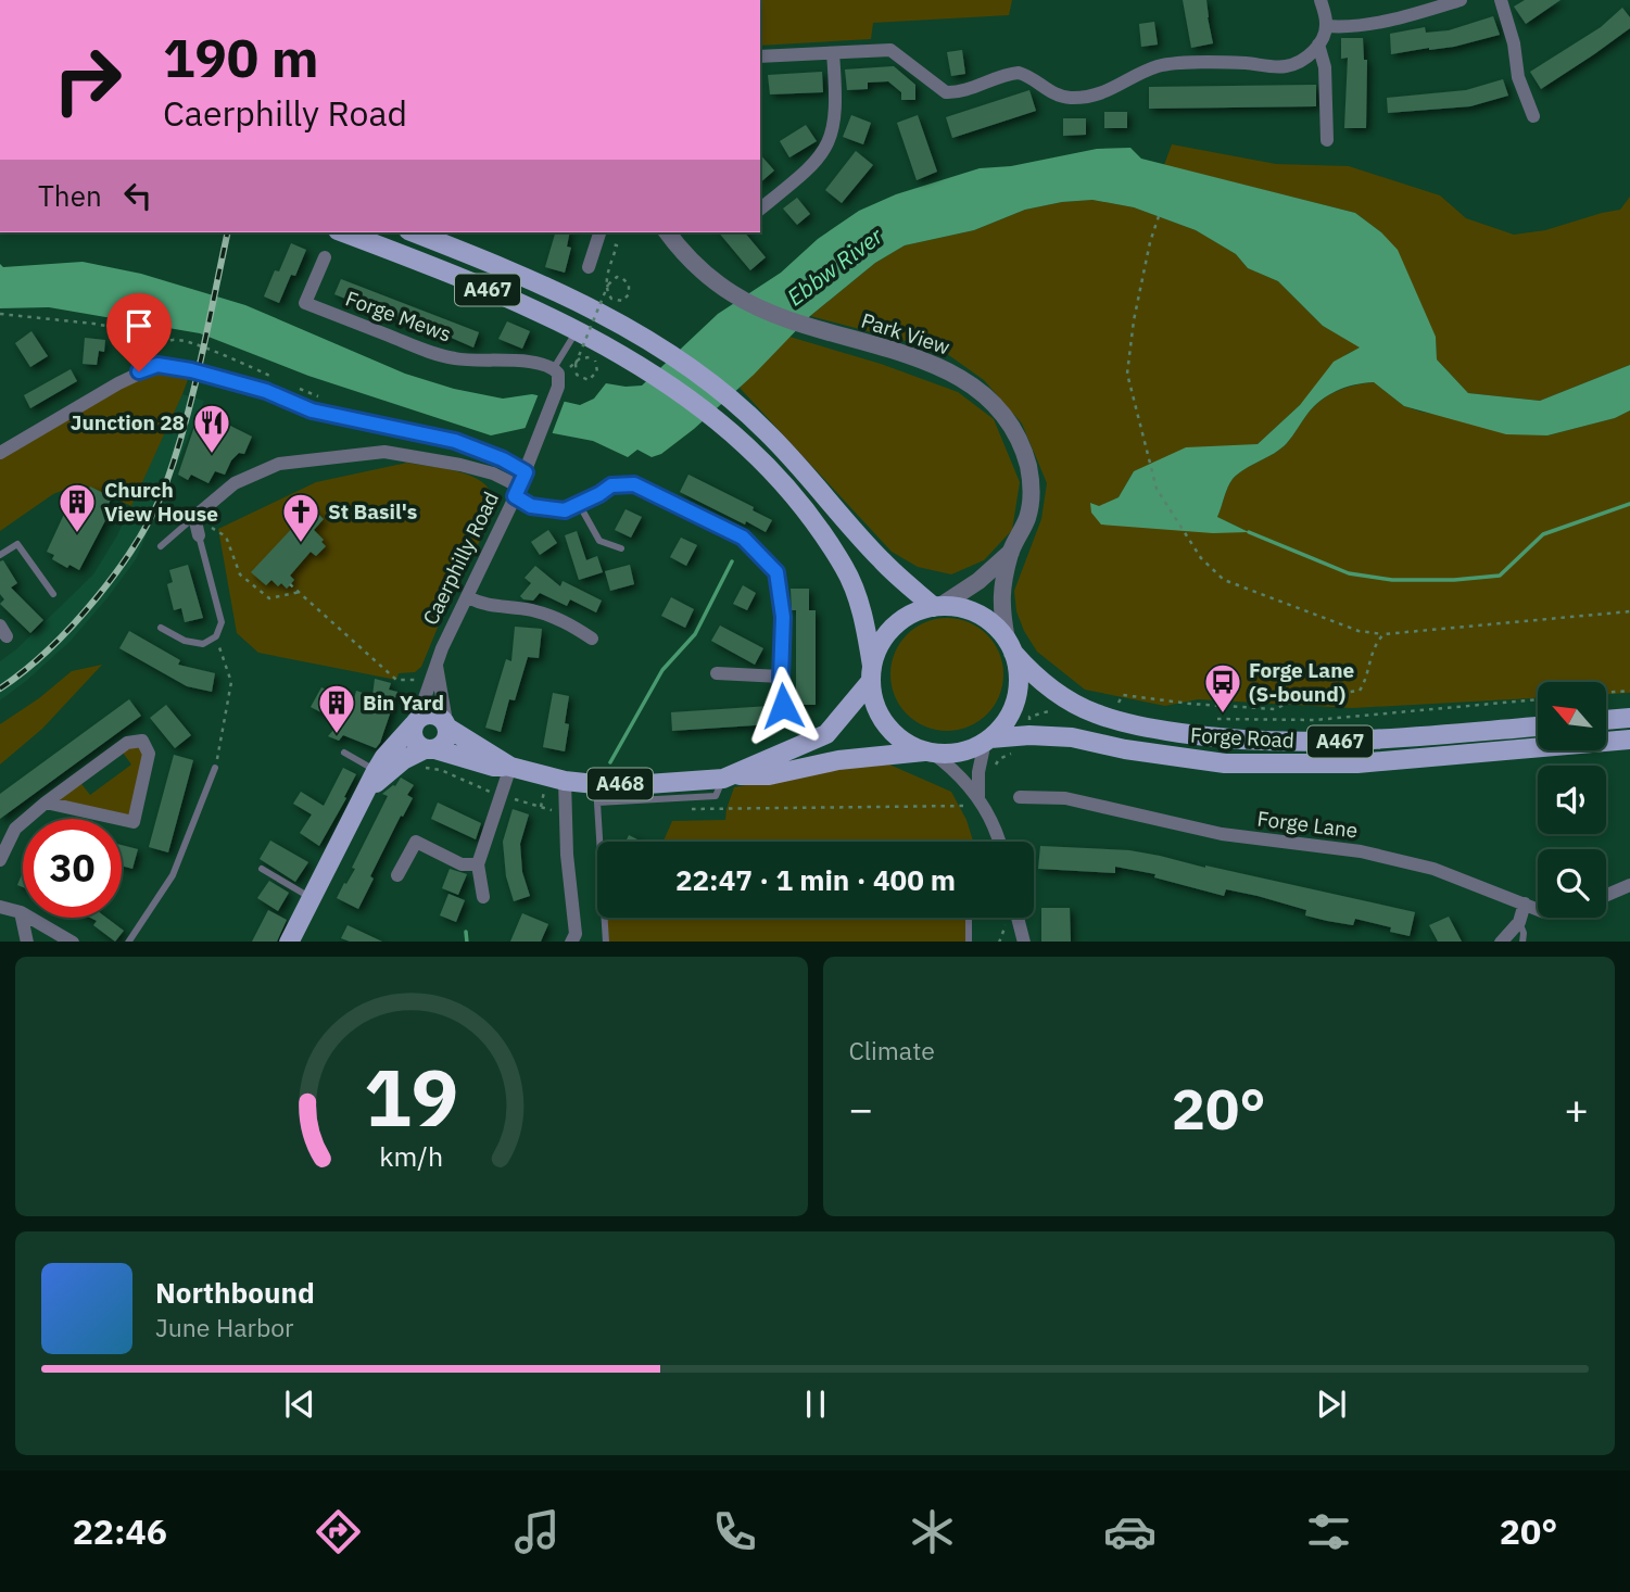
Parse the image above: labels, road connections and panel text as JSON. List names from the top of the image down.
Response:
{
  "streets": {
    "main road": [
      "A467",
      "Caerphilly Road",
      "Forge Road",
      "A468"
    ],
    "street": ["Forge Mews", "Park View", "Forge Lane"]
  },
  "crossings": [
    ["A467", "Park View"],
    ["A467", "Forge Road"],
    ["A467", "A468"],
    ["Forge Mews", "Caerphilly Road"],
    ["Park View", "Forge Road"],
    ["Park View", "A468"],
    ["Caerphilly Road", "A468"],
    ["Forge Road", "A468"]
  ],
  "water": ["Ebbw River"],
  "places": {
    "restaurant": ["Junction 28"],
    "building": ["Church View House", "Bin Yard"],
    "church": ["St Basil's"],
    "bus stop": ["Forge Lane (S-bound)"]
  },
  "north": "top left",
  "page": {
    "turn": ["190 m", "Caerphilly Road"],
    "then": "Then",
    "limit": "30",
    "trip": "22:47 · 1 min · 400 m",
    "tile": "Climate",
    "heat": ["−", "20°", "+"],
    "song": ["Northbound", "June Harbor"],
    "tabs": ["22:46", "20°"],
    "gauge": ["19", "km/h"]
  }
}
